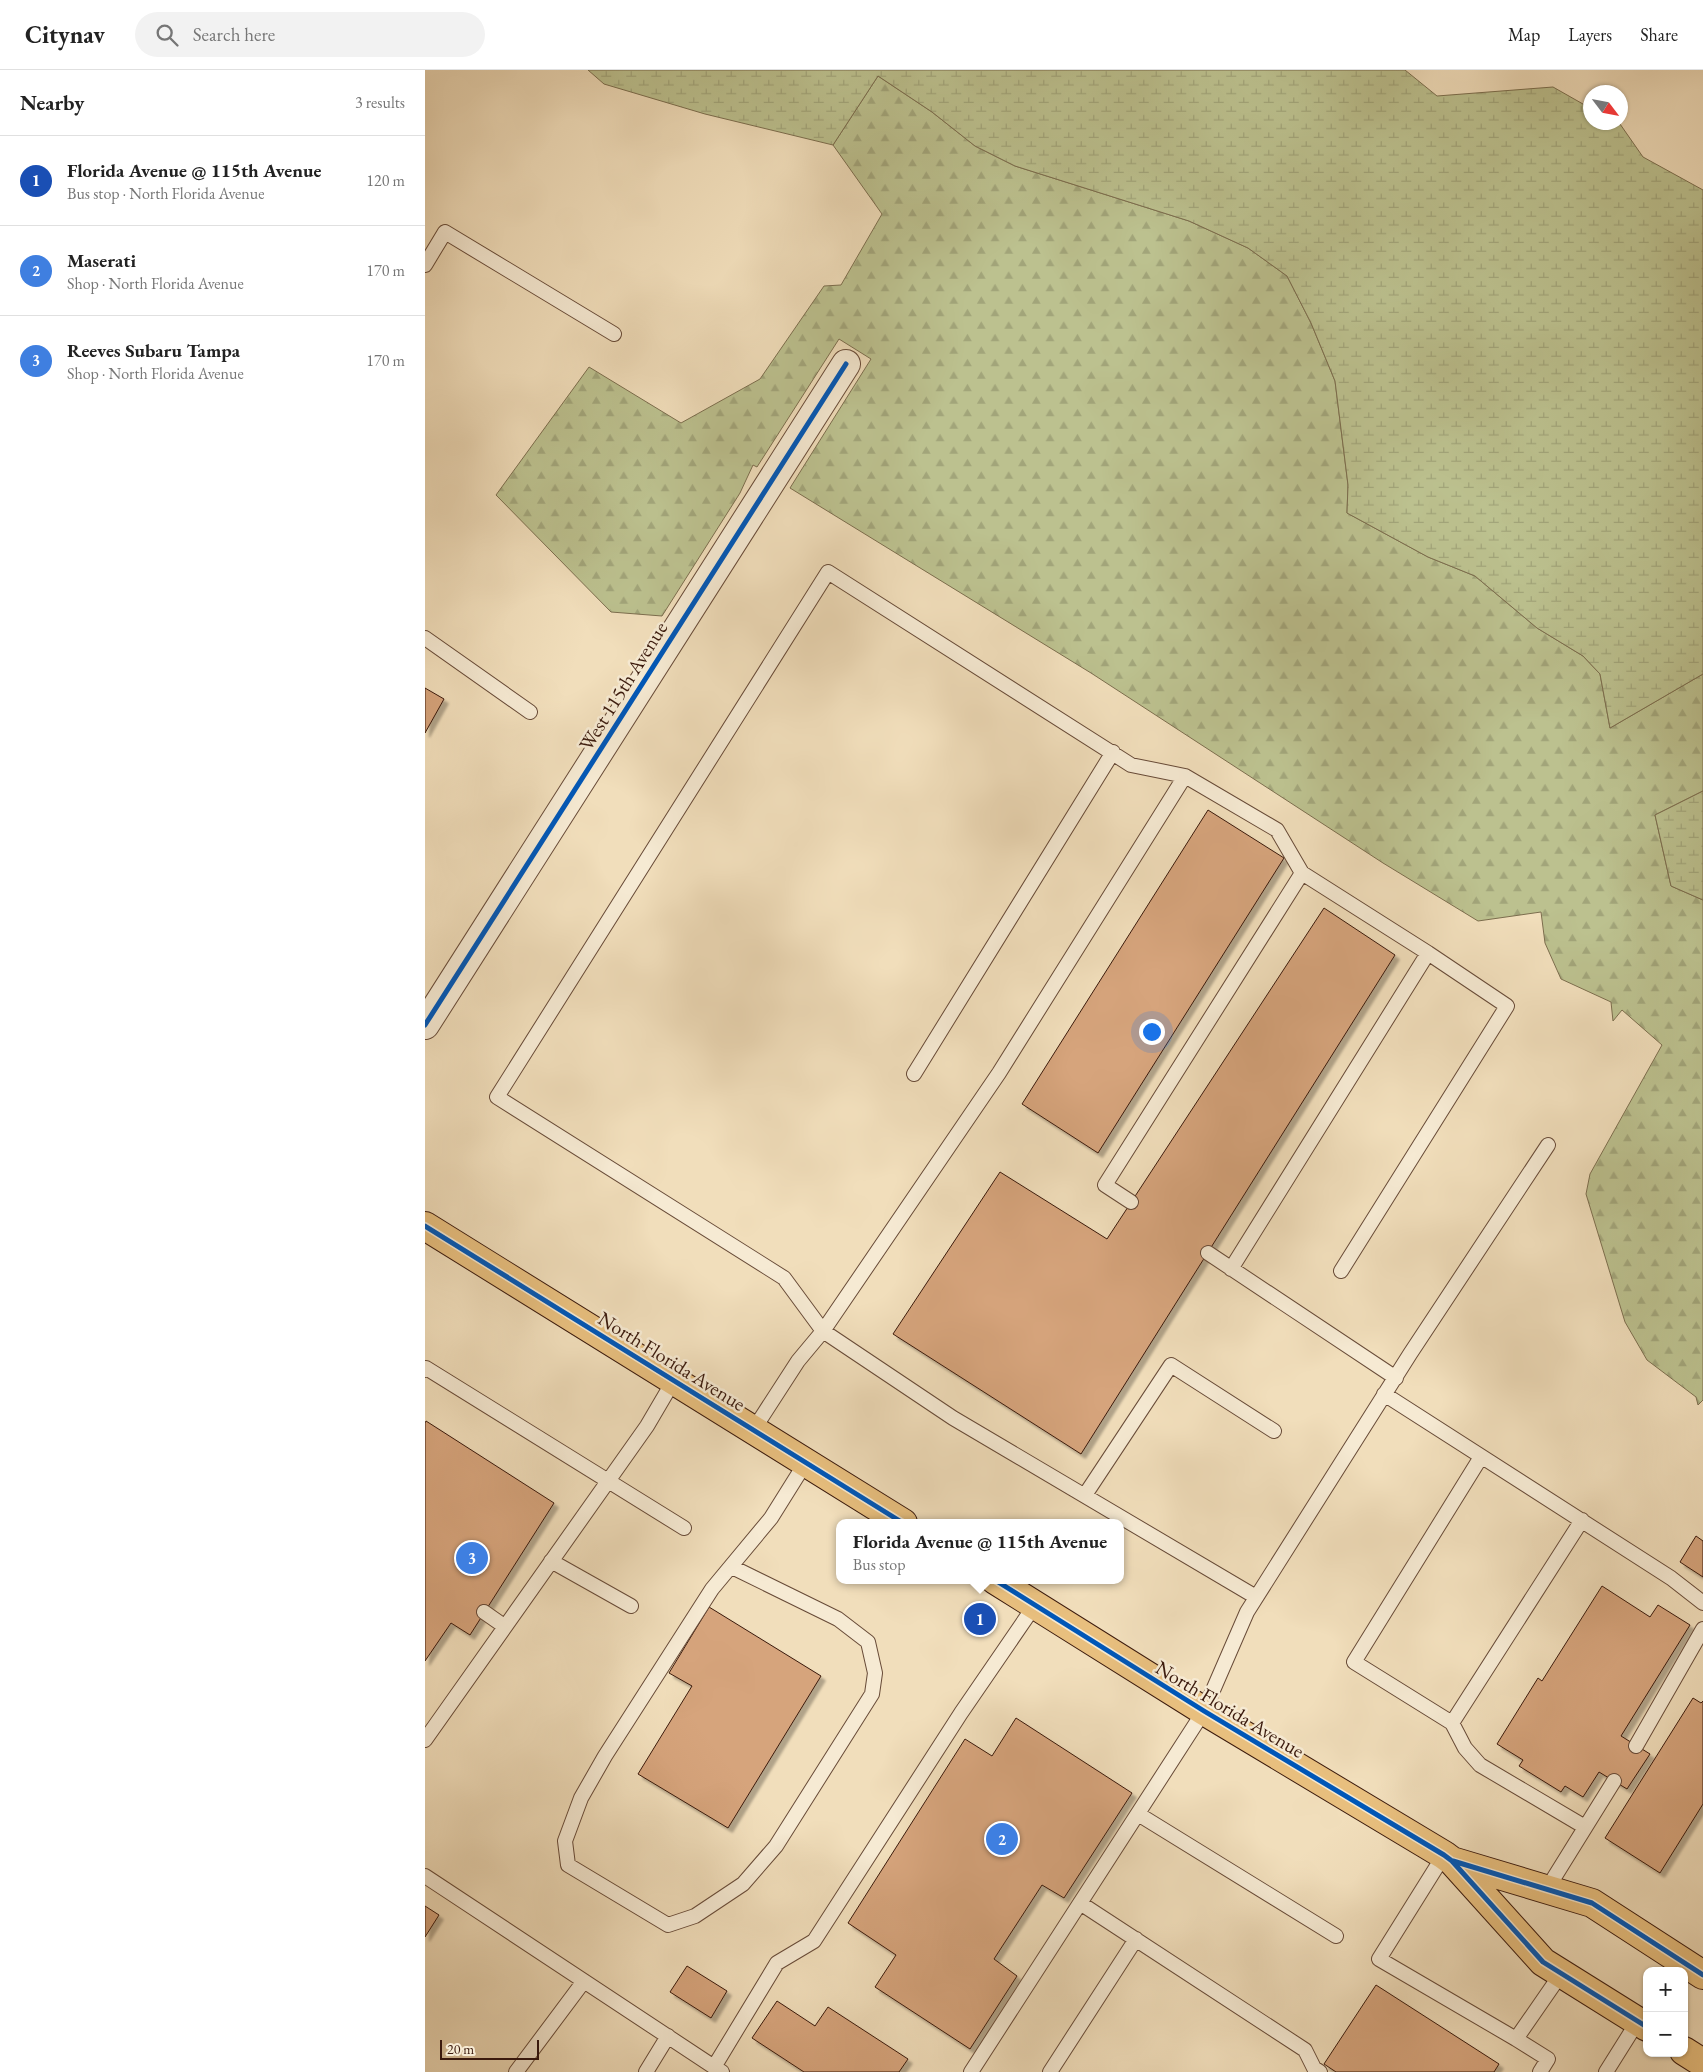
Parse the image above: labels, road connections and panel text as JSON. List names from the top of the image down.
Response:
{
  "streets": {
    "main road": ["North Florida Avenue"],
    "street": ["West 115th Avenue"]
  },
  "scale_bar": "20 m",
  "north": "bottom right",
  "page": {
    "header": "Citynav",
    "search": "Search here",
    "nav": ["Map", "Layers", "Share"],
    "heading": ["Nearby", "3 results"],
    "list": [
      {
        "mark": "1",
        "name": "Florida Avenue @ 115th Avenue",
        "note": "Bus stop · North Florida Avenue",
        "value": "120 m"
      },
      {
        "mark": "2",
        "name": "Maserati",
        "note": "Shop · North Florida Avenue",
        "value": "170 m"
      },
      {
        "mark": "3",
        "name": "Reeves Subaru Tampa",
        "note": "Shop · North Florida Avenue",
        "value": "170 m"
      }
    ],
    "popup": ["Florida Avenue @ 115th Avenue", "Bus stop"],
    "pins": ["3", "1", "2"],
    "map_buttons": ["+", "−"],
    "scale": "20 m"
  }
}
